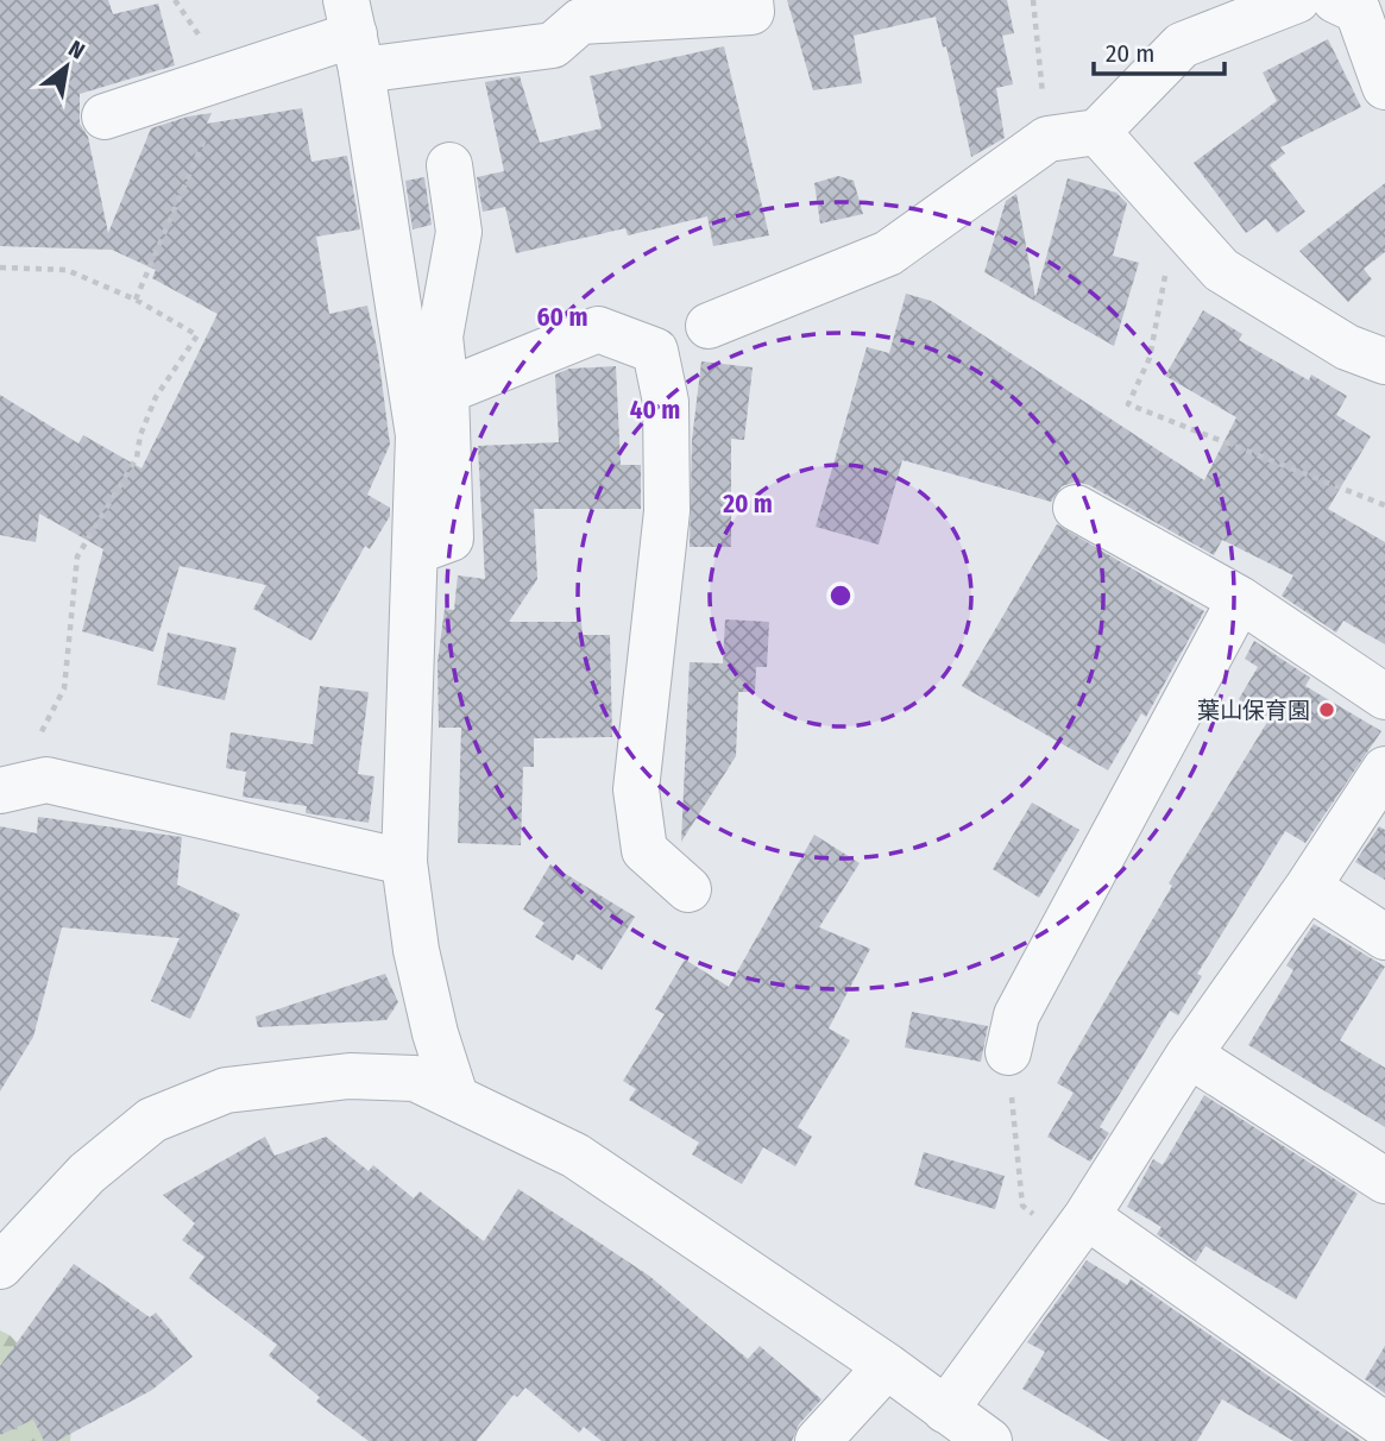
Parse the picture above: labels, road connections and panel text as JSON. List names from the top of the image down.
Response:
{
  "places": ["葉山保育園"],
  "scale_bar": "20 m",
  "north": "top right",
  "rings": ["60 m", "40 m", "20 m"]
}
